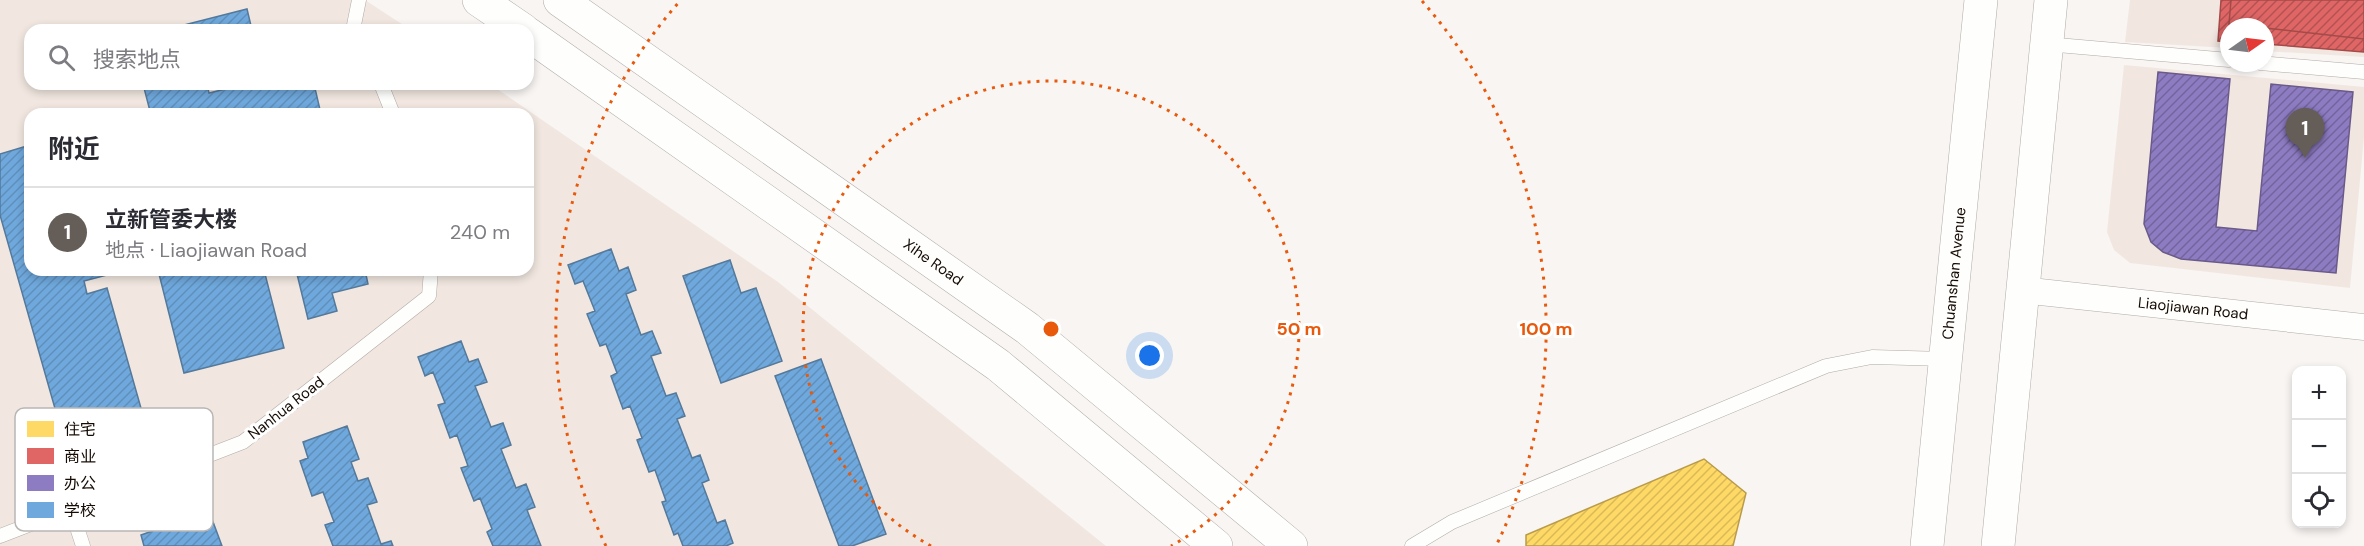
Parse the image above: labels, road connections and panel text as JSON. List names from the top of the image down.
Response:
{
  "streets": {
    "main road": ["Xihe Road", "Chuanshan Avenue"],
    "street": ["Liaojiawan Road"],
    "lane": ["Nanhua Road"]
  },
  "legend": [
    "住宅",
    "商业",
    "办公",
    "学校"
  ],
  "north": "right",
  "page": {
    "search": "搜索地点",
    "pins": "1",
    "heading": "附近",
    "list": [
      {
        "mark": "1",
        "name": "立新管委大楼",
        "note": "地点 · Liaojiawan Road",
        "value": "240 m"
      }
    ],
    "map_buttons": ["+", "−"]
  },
  "rings": ["50 m", "100 m"]
}
